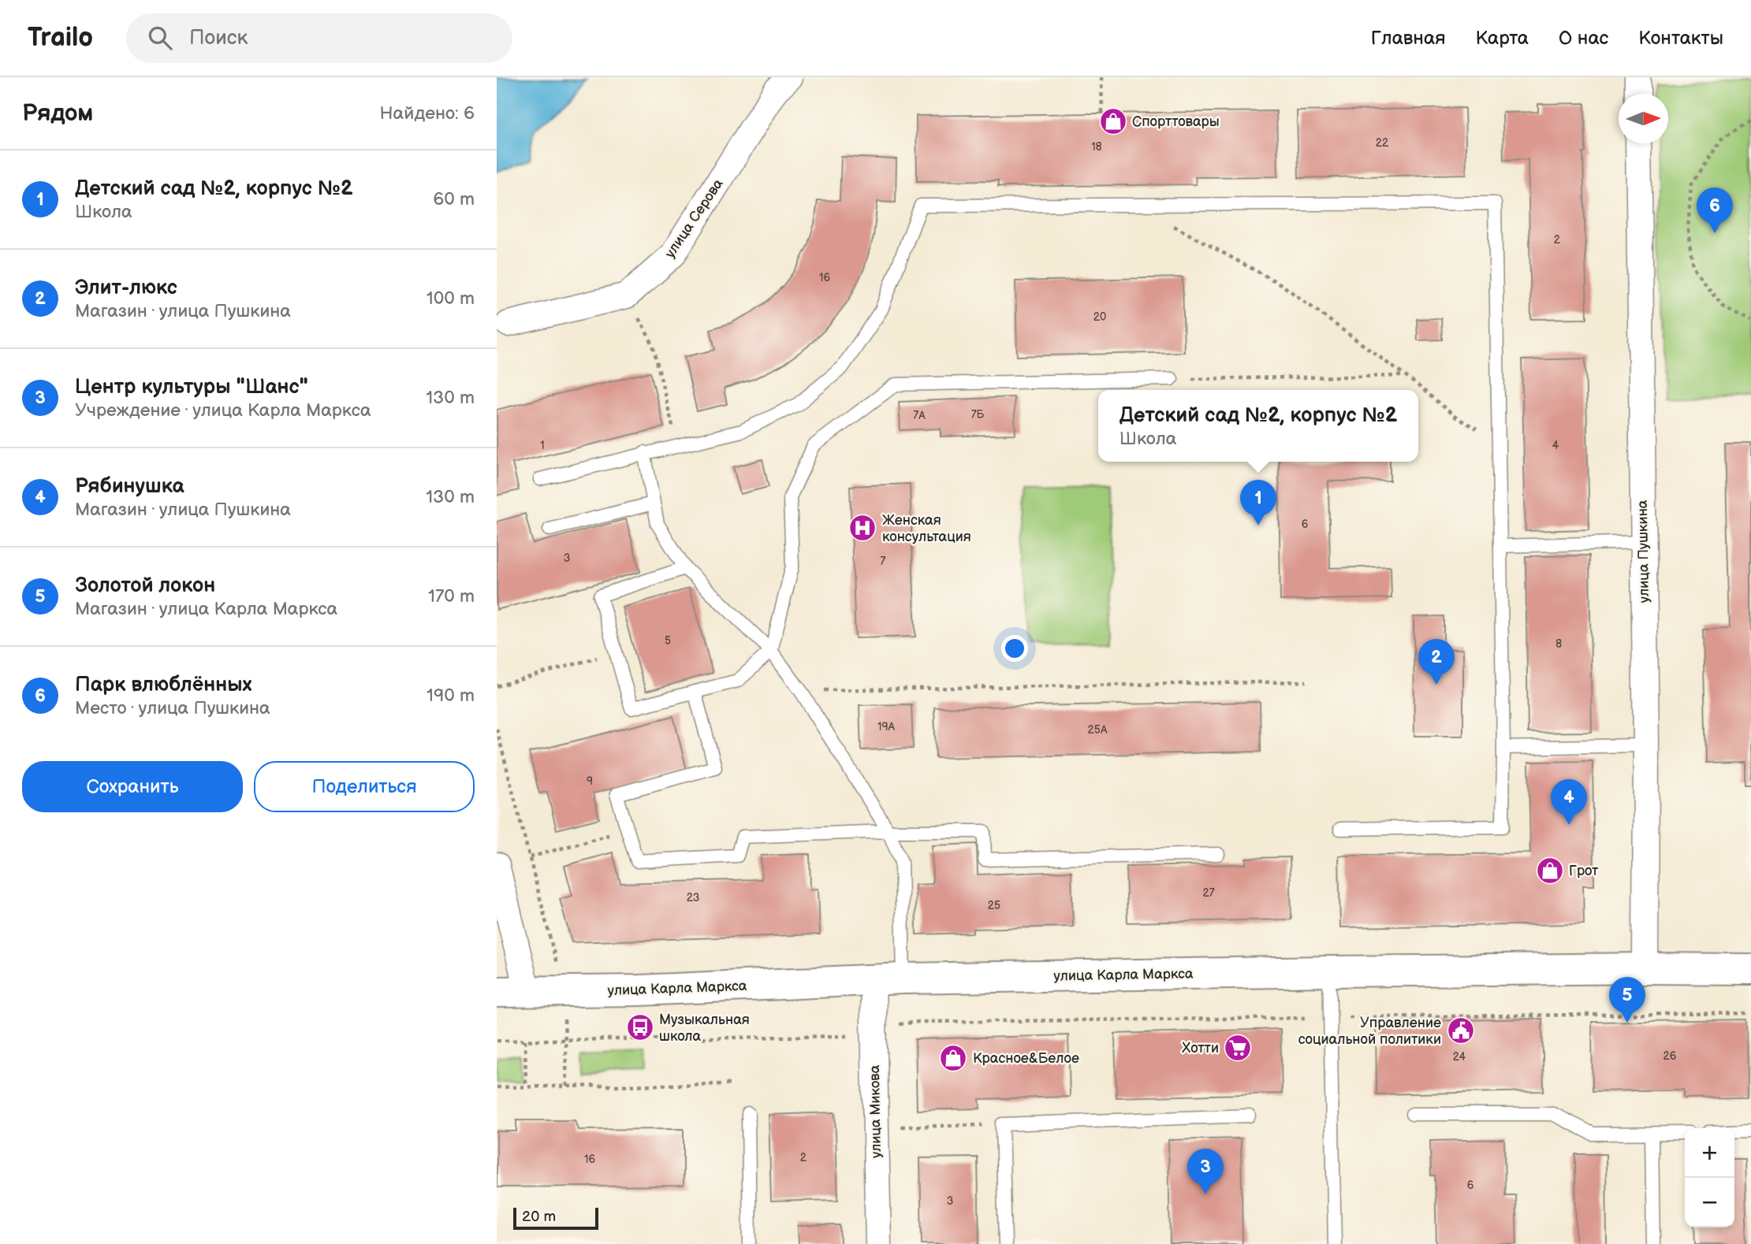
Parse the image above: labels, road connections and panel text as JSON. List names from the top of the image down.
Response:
{
  "streets": {
    "main road": ["улица Карла Маркса"],
    "street": ["улица Серова", "улица Пушкина", "улица Микова"]
  },
  "crossings": [
    ["улица Пушкина", "улица Карла Маркса"],
    ["улица Карла Маркса", "улица Микова"]
  ],
  "places": {
    "shop": ["Спорттовары", "Грот", "Красное&Белое"],
    "hospital": ["Женская консультация"],
    "bus stop": ["Музыкальная школа"],
    "public building": ["Управление социальной политики"],
    "supermarket": ["Хотти"]
  },
  "house_numbers": [
    "22",
    "18",
    "2",
    "16",
    "20",
    "7Б",
    "7А",
    "1",
    "4",
    "6",
    "3",
    "7",
    "5",
    "8",
    "19А",
    "25А",
    "9",
    "27",
    "23",
    "25",
    "26",
    "24",
    "2",
    "16",
    "6",
    "3"
  ],
  "scale_bar": "20 m",
  "north": "right",
  "page": {
    "header": "Trailo",
    "search": "Поиск",
    "nav": [
      "Главная",
      "Карта",
      "О нас",
      "Контакты"
    ],
    "heading": ["Рядом", "Найдено: 6"],
    "list": [
      {
        "mark": "1",
        "name": "Детский сад №2, корпус №2",
        "note": "Школа",
        "value": "60 m"
      },
      {
        "mark": "2",
        "name": "Элит-люкс",
        "note": "Магазин · улица Пушкина",
        "value": "100 m"
      },
      {
        "mark": "3",
        "name": "Центр культуры \"Шанс\"",
        "note": "Учреждение · улица Карла Маркса",
        "value": "130 m"
      },
      {
        "mark": "4",
        "name": "Рябинушка",
        "note": "Магазин · улица Пушкина",
        "value": "130 m"
      },
      {
        "mark": "5",
        "name": "Золотой локон",
        "note": "Магазин · улица Карла Маркса",
        "value": "170 m"
      },
      {
        "mark": "6",
        "name": "Парк влюблённых",
        "note": "Место · улица Пушкина",
        "value": "190 m"
      }
    ],
    "pins": [
      "6",
      "1",
      "2",
      "4",
      "5",
      "3"
    ],
    "popup": ["Детский сад №2, корпус №2", "Школа"],
    "buttons": ["Сохранить", "Поделиться"],
    "map_buttons": ["+", "−"],
    "scale": "20 m"
  }
}
